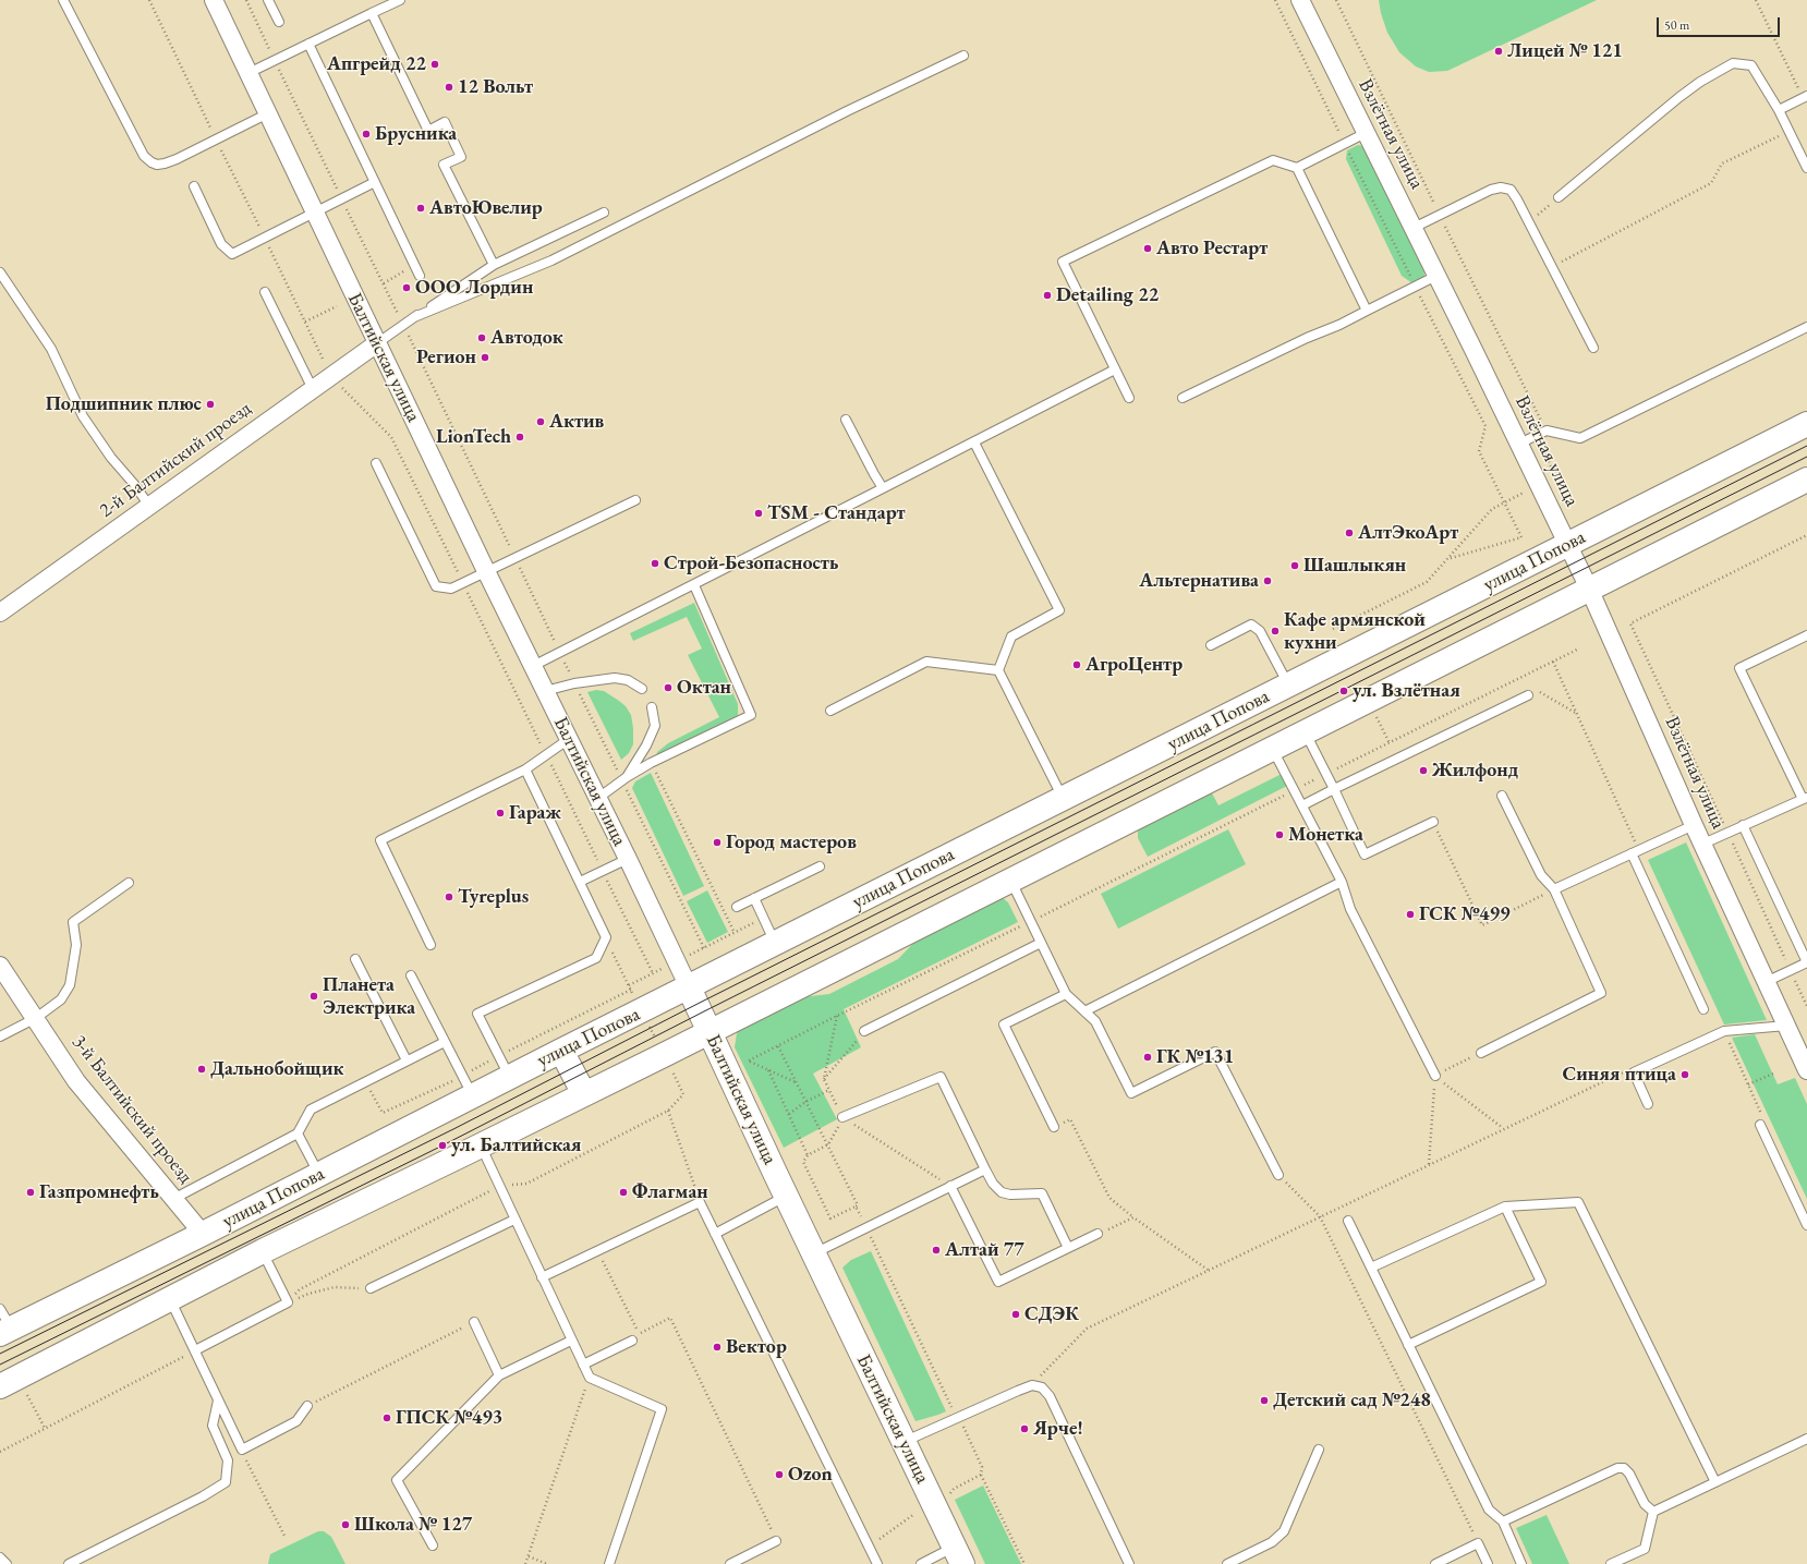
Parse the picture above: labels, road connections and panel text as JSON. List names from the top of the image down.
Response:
{
  "streets": {
    "main road": ["Балтийская улица", "улица Попова"],
    "street": ["Взлётная улица", "2-й Балтийский проезд", "3-й Балтийский проезд"]
  },
  "crossings": [
    ["Взлётная улица", "улица Попова"],
    ["Балтийская улица", "2-й Балтийский проезд"],
    ["Балтийская улица", "улица Попова"],
    ["улица Попова", "3-й Балтийский проезд"]
  ],
  "places": [
    "Лицей № 121",
    "Апгрейд 22",
    "12 Вольт",
    "Брусника",
    "АвтоЮвелир",
    "Авто Рестарт",
    "ООО Лордин",
    "Detailing 22",
    "Автодок",
    "Регион",
    "Подшипник плюс",
    "Актив",
    "LionTech",
    "TSM - Стандарт",
    "АлтЭкоАрт",
    "Строй-Безопасность",
    "Шашлыкян",
    "Альтернатива",
    "Кафе армянской кухни",
    "АгроЦентр",
    "Октан",
    "ул. Взлётная",
    "Жилфонд",
    "Гараж",
    "Монетка",
    "Город мастеров",
    "Tyreplus",
    "ГСК №499",
    "Планета Электрика",
    "ГК №131",
    "Дальнобойщик",
    "Синяя птица",
    "ул. Балтийская",
    "Газпромнефть",
    "Флагман",
    "Алтай 77",
    "СДЭК",
    "Вектор",
    "Детский сад №248",
    "ГПСК №493",
    "Ярче!",
    "Ozon",
    "Школа № 127"
  ],
  "scale_bar": "50 m"
}
